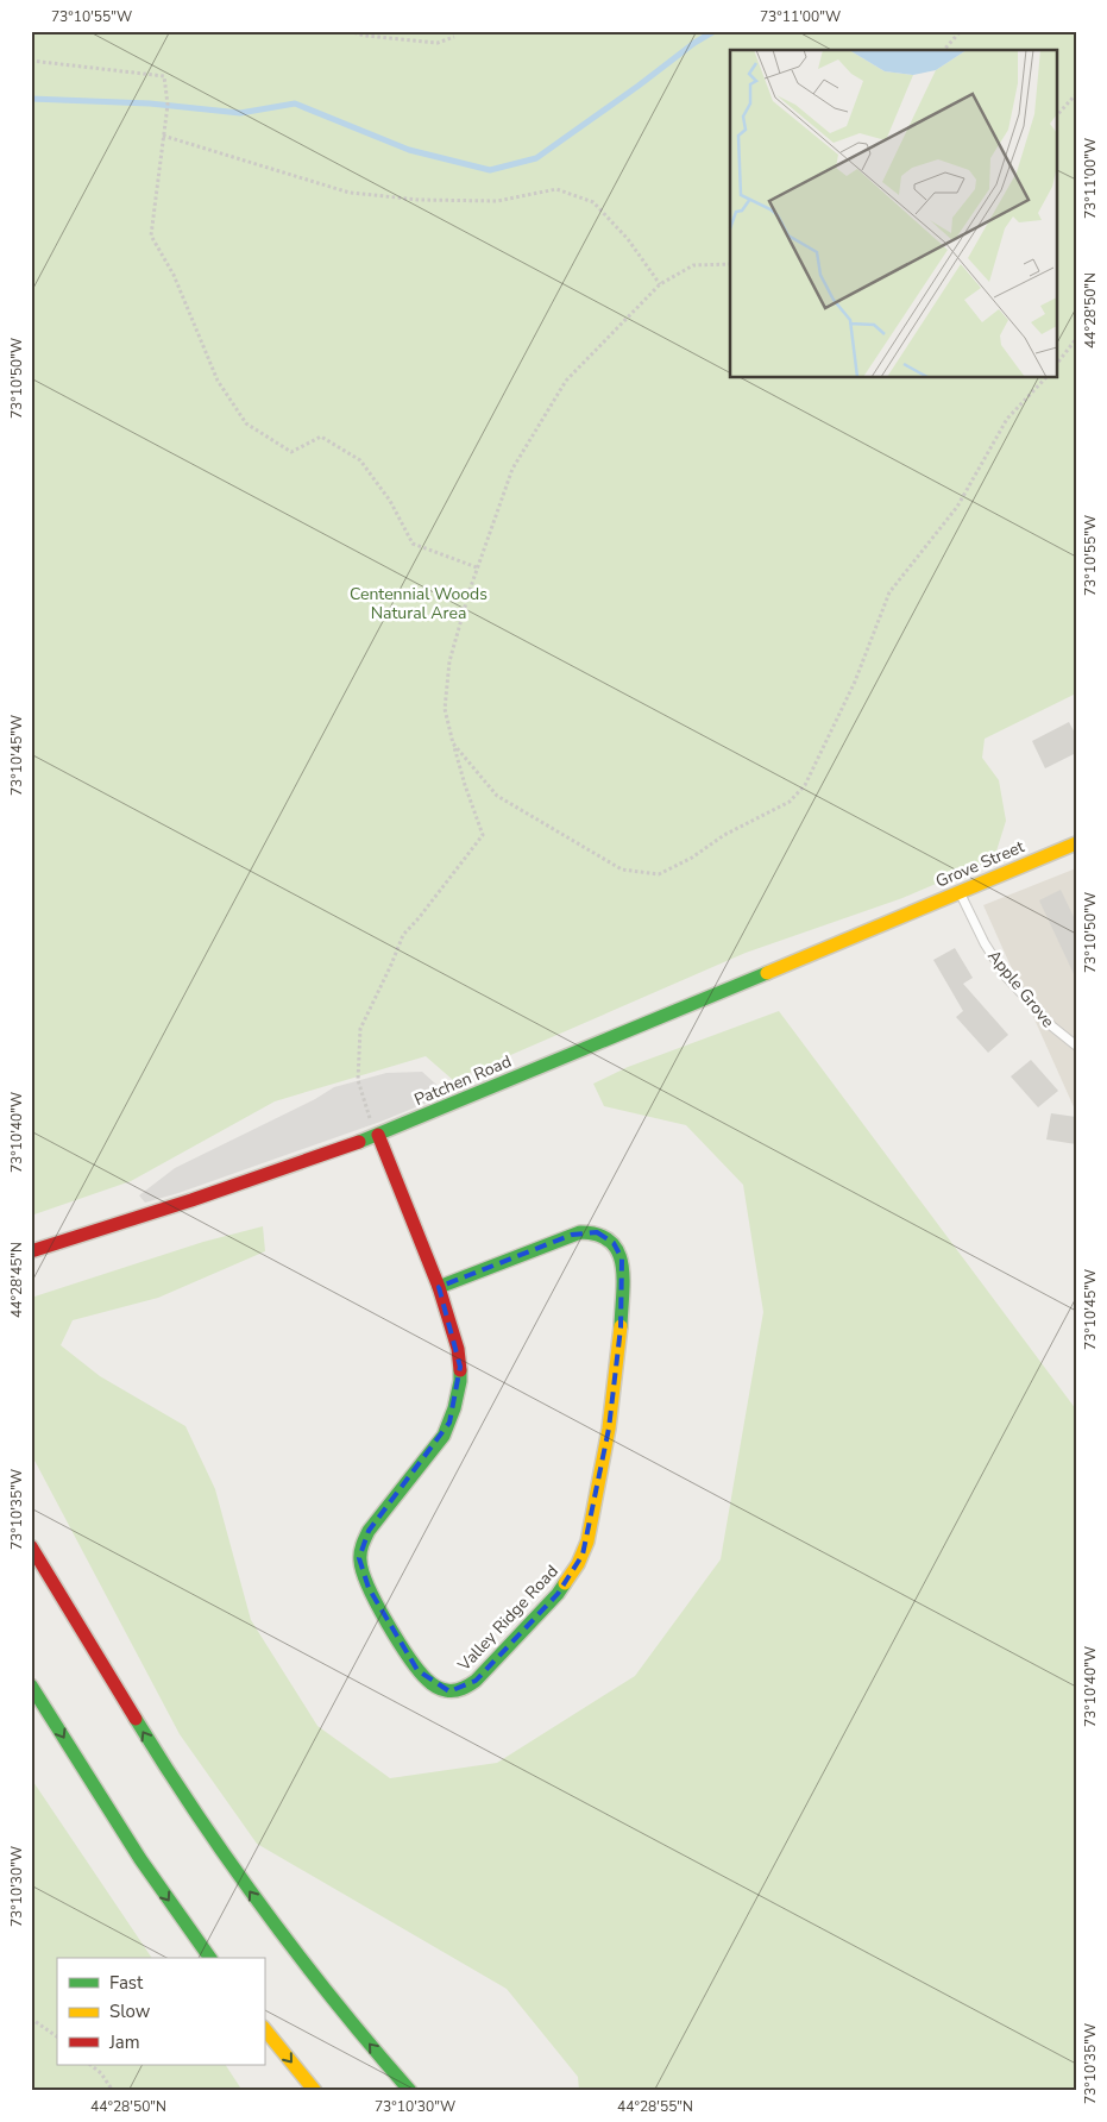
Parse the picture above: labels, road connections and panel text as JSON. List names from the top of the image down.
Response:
{
  "streets": {
    "main road": ["Grove Street", "Patchen Road", "Valley Ridge Road"],
    "lane": ["Apple Grove"]
  },
  "crossings": [
    ["Grove Street", "Apple Grove"],
    ["Grove Street", "Patchen Road"],
    ["Patchen Road", "Valley Ridge Road"]
  ],
  "parks": ["Centennial Woods Natural Area"],
  "legend": ["Fast", "Slow", "Jam"],
  "coordinates": [
    "73°10'55\"W",
    "73°11'00\"W",
    "44°28'50\"N",
    "73°10'50\"W",
    "73°10'45\"W",
    "73°10'40\"W",
    "44°28'45\"N",
    "73°10'35\"W",
    "73°10'30\"W",
    "44°28'55\"N"
  ]
}
